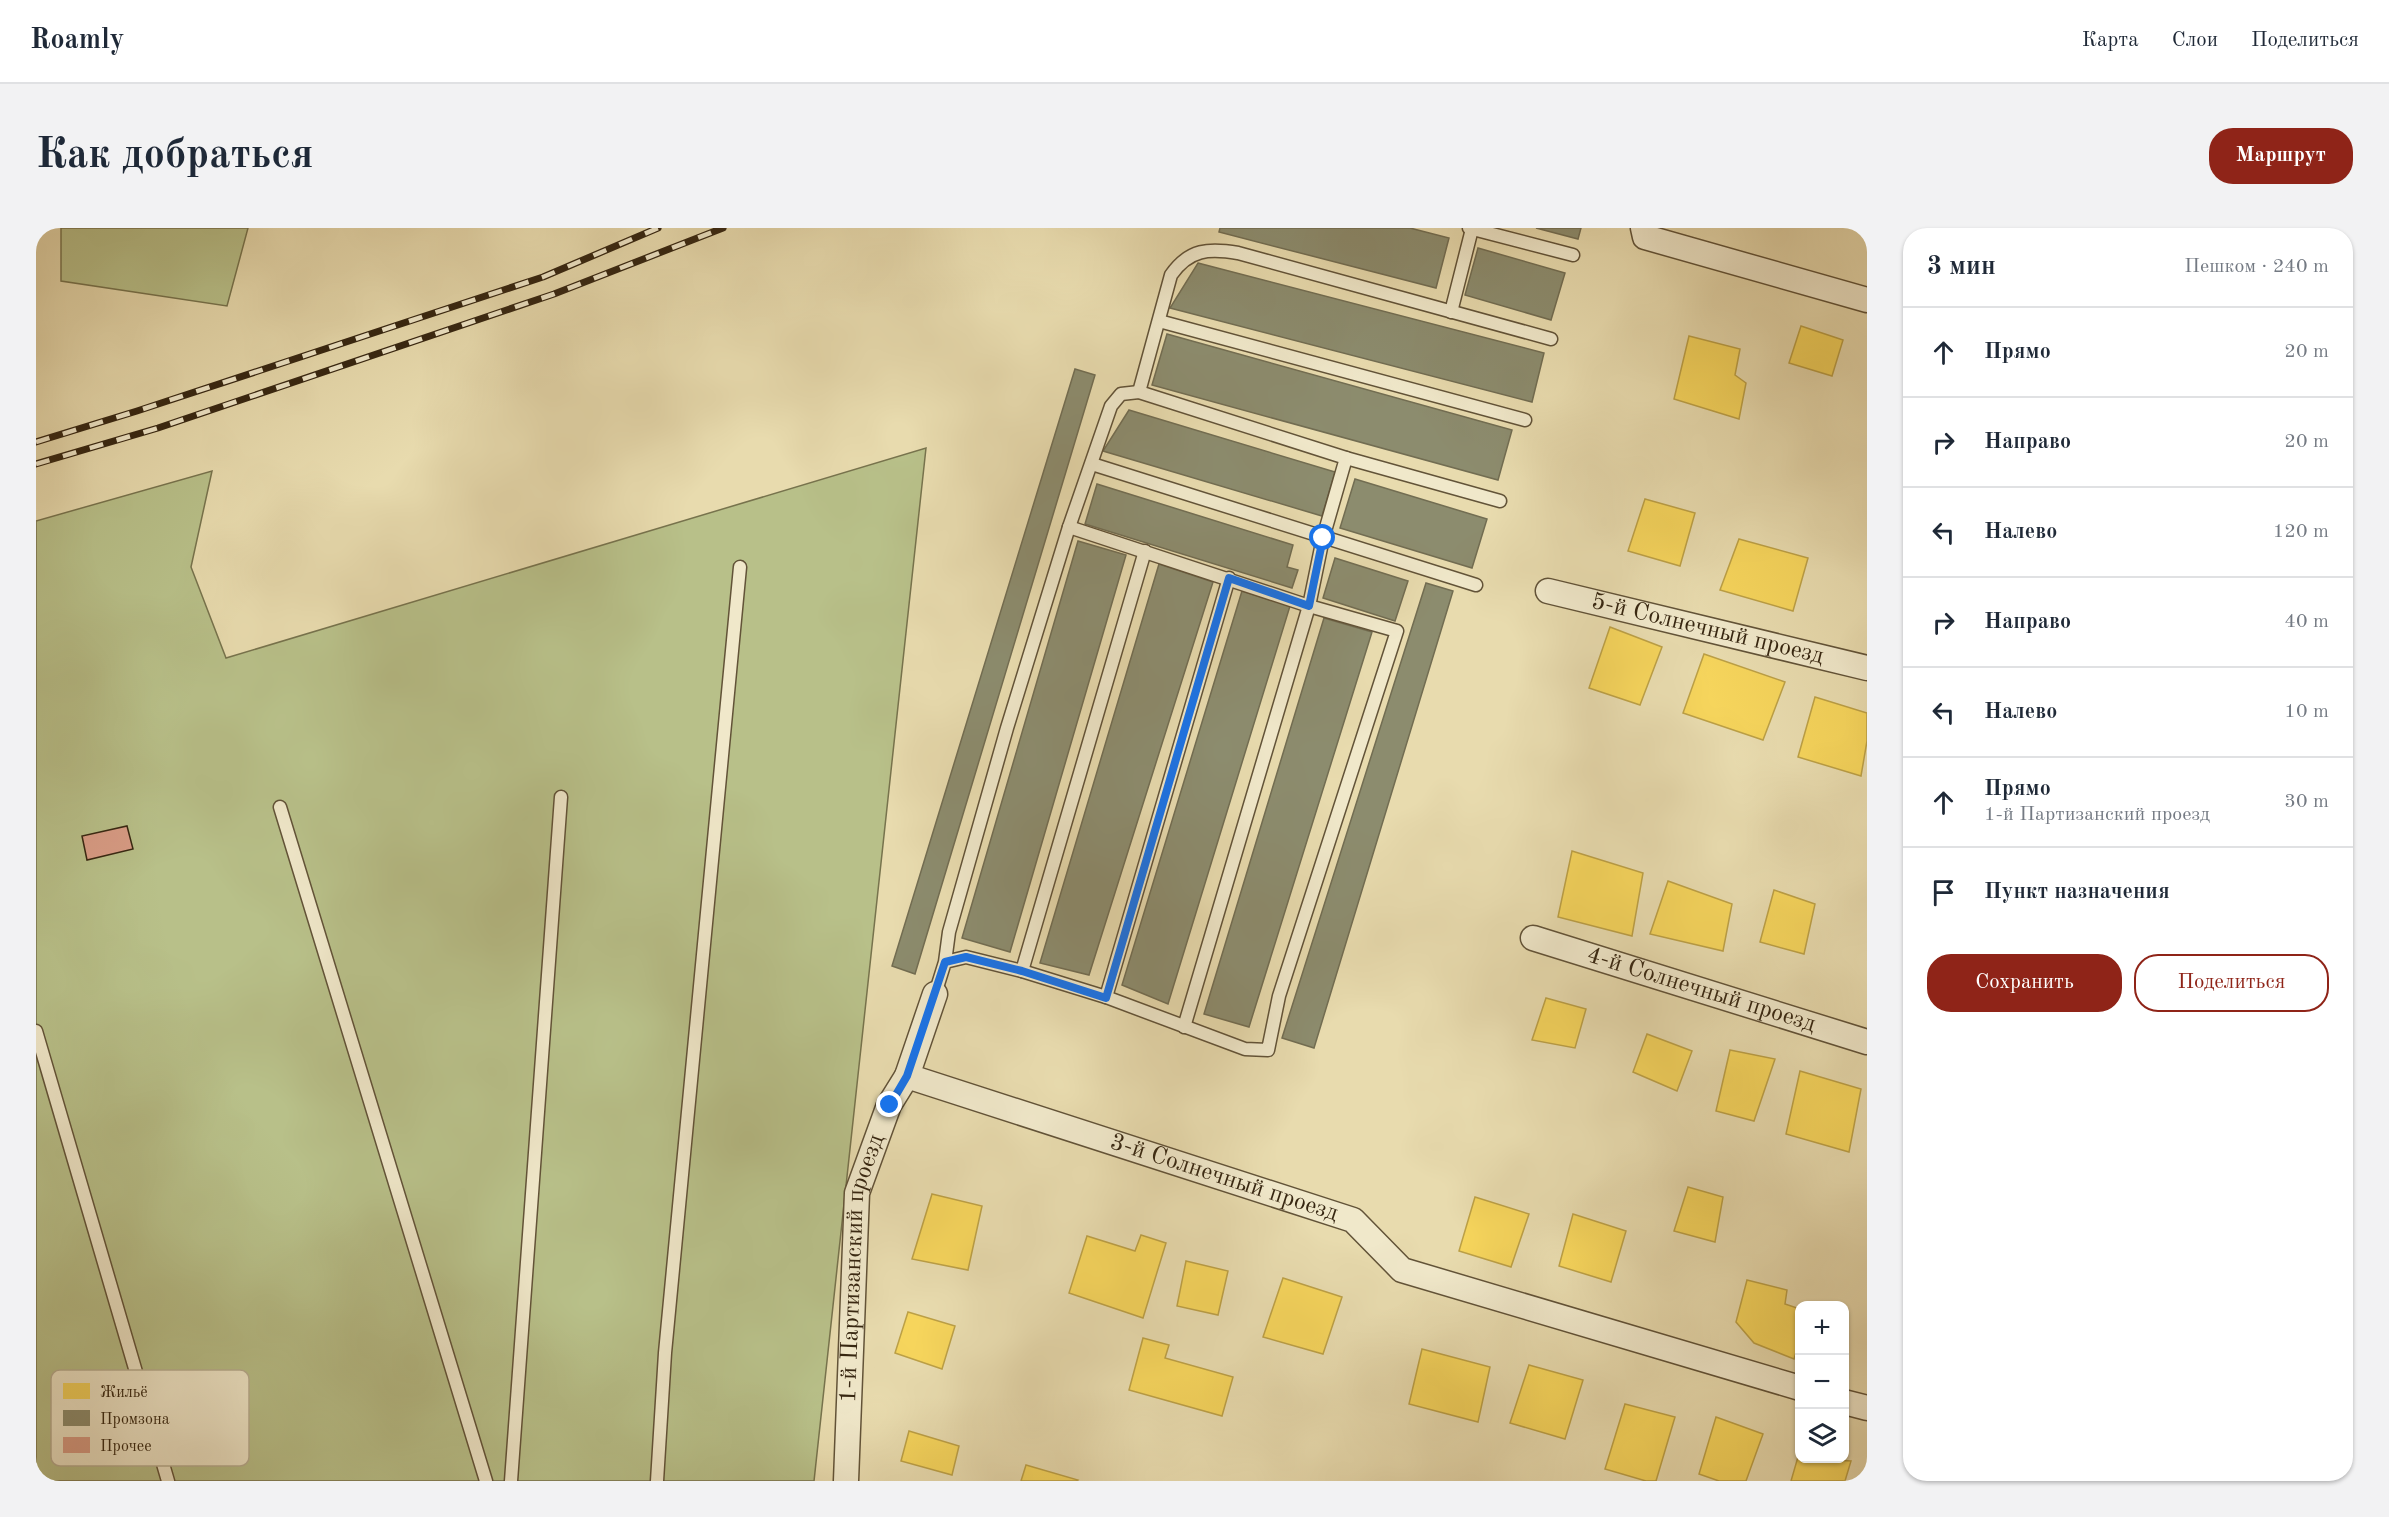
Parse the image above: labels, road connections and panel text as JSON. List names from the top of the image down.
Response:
{
  "streets": {
    "street": [
      "5-й Солнечный проезд",
      "4-й Солнечный проезд",
      "3-й Солнечный проезд",
      "1-й Партизанский проезд"
    ]
  },
  "crossings": [
    ["3-й Солнечный проезд", "1-й Партизанский проезд"]
  ],
  "legend": ["Жильё", "Промзона", "Прочее"],
  "page": {
    "header": "Roamly",
    "nav": ["Карта", "Слои", "Поделиться"],
    "buttons": [
      "Маршрут",
      ["Сохранить", "Поделиться"]
    ],
    "title": "Как добраться",
    "heading": ["3 мин", "Пешком · 240 m"],
    "list": [
      ["Прямо", "20 m"],
      ["Направо", "20 m"],
      ["Налево", "120 m"],
      ["Направо", "40 m"],
      ["Налево", "10 m"],
      ["Прямо", "1-й Партизанский проезд", "30 m"],
      "Пункт назначения"
    ],
    "map_buttons": ["+", "−"]
  }
}
